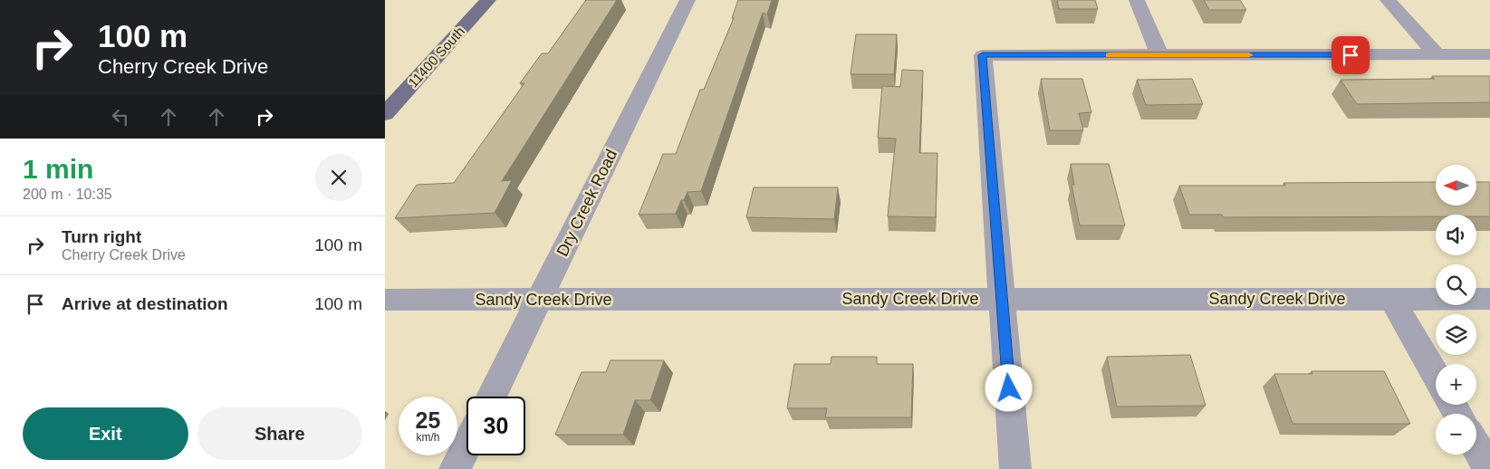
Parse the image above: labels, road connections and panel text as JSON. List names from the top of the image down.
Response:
{
  "streets": {
    "main road": ["11400 South"],
    "street": ["Dry Creek Road", "Sandy Creek Drive"]
  },
  "crossings": [
    ["Dry Creek Road", "Sandy Creek Drive"]
  ],
  "north": "left",
  "page": {
    "turn": ["100 m", "Cherry Creek Drive"],
    "heading": ["1 min", "200 m · 10:35"],
    "map_buttons": ["+", "−"],
    "list": [
      {
        "name": "Turn right",
        "note": "Cherry Creek Drive",
        "value": "100 m"
      },
      {
        "name": "Arrive at destination",
        "value": "100 m"
      }
    ],
    "speed": "25 km/h",
    "limit": "30",
    "buttons": ["Exit", "Share"]
  }
}
